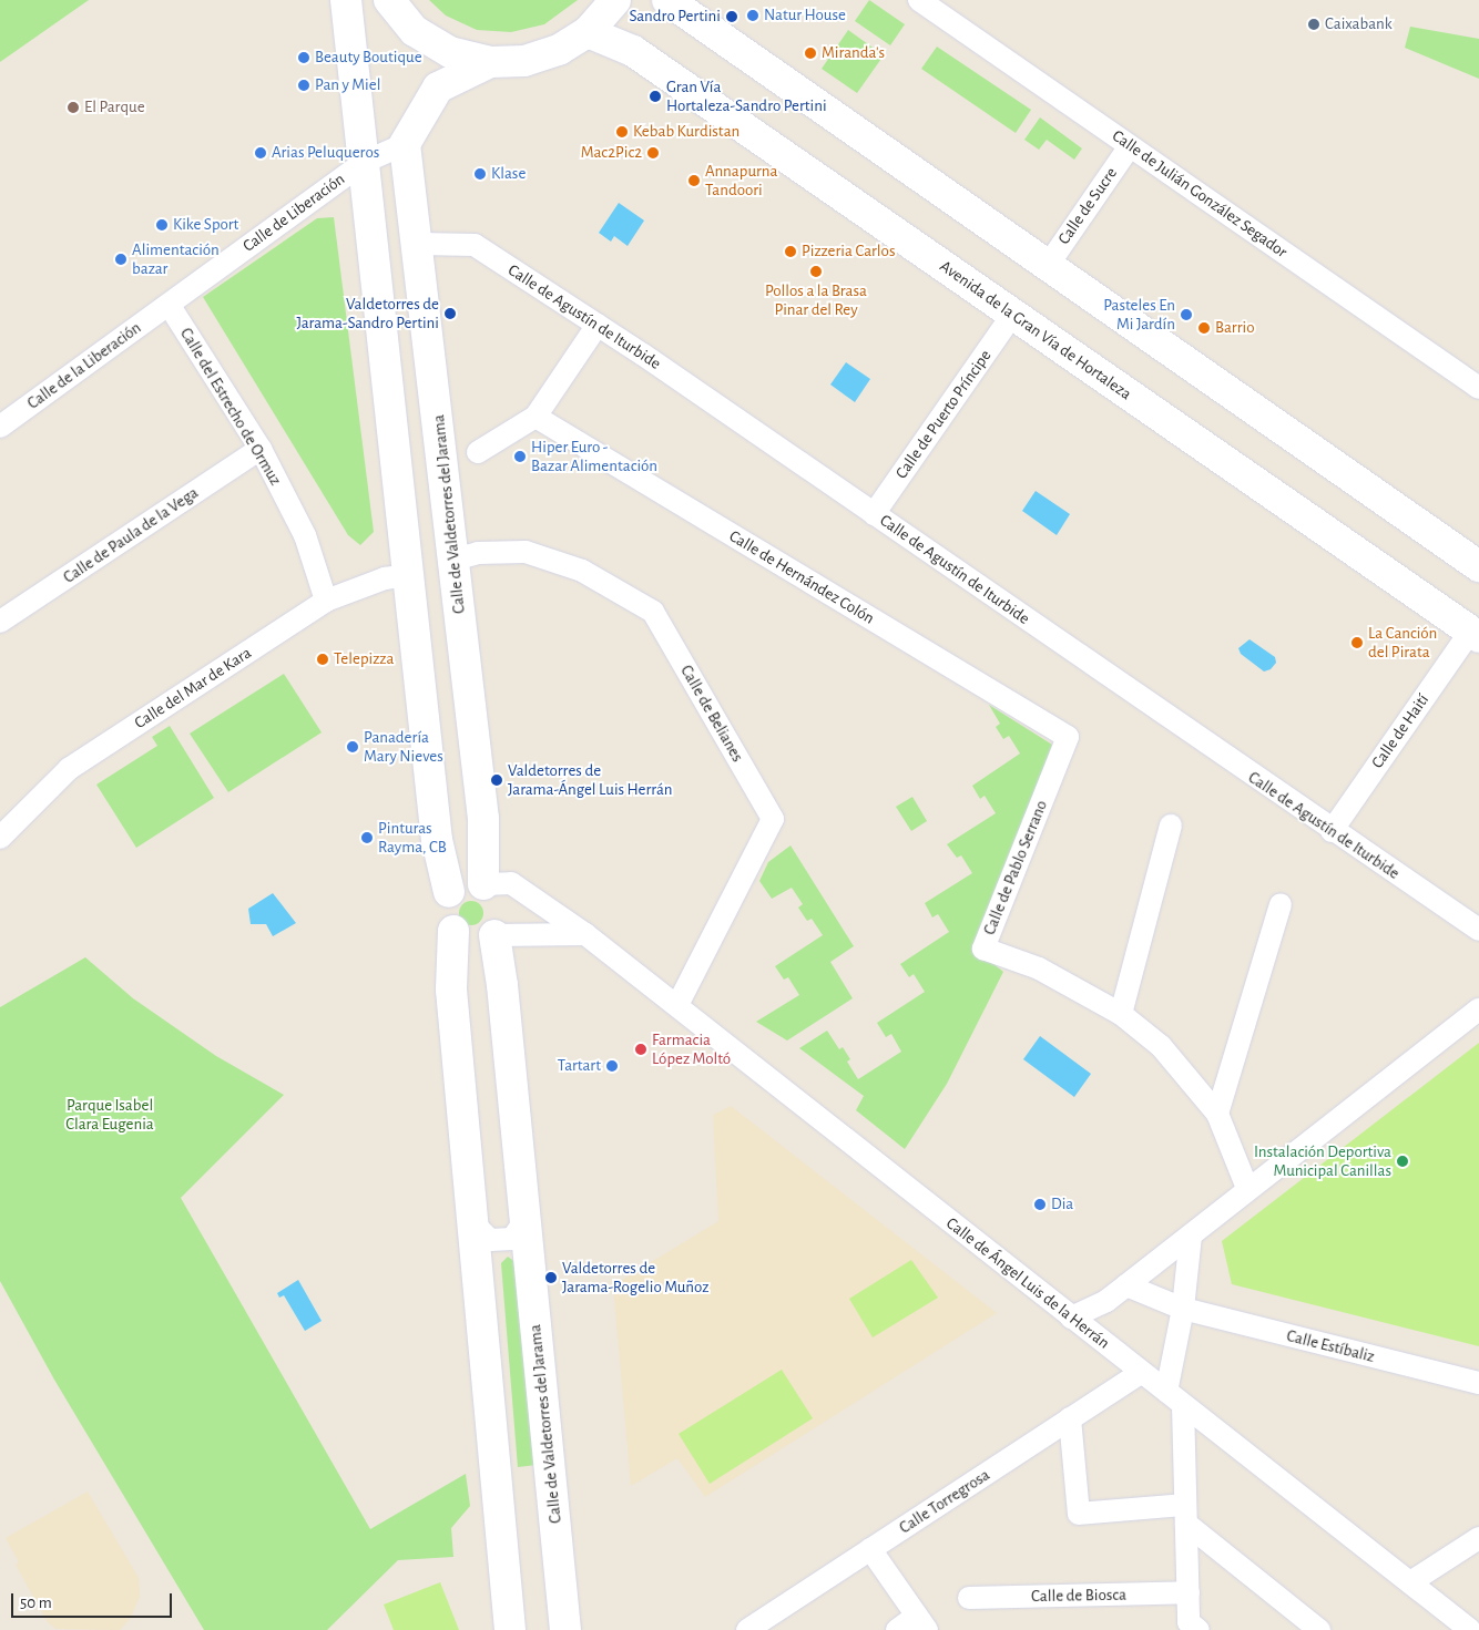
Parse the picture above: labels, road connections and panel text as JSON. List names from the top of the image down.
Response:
{
  "streets": {
    "street": [
      "Calle de Julián González Segador",
      "Calle de Sucre",
      "Calle de Liberación",
      "Calle de Agustín de Iturbide",
      "Avenida de la Gran Vía de Hortaleza",
      "Calle de la Liberación",
      "Calle del Estrecho de Ormuz",
      "Calle de Puerto Príncipe",
      "Calle de Valdetorres del Jarama",
      "Calle de Paula de la Vega",
      "Calle de Hernández Colón",
      "Calle del Mar de Kara",
      "Calle de Belianes",
      "Calle de Haití",
      "Calle de Pablo Serrano",
      "Calle de Ángel Luis de la Herrán",
      "Calle Estíbaliz",
      "Calle Torregrosa",
      "Calle de Biosca"
    ]
  },
  "crossings": [
    ["Calle de Julián González Segador", "Calle de Sucre"],
    ["Calle de Liberación", "Calle de la Liberación"],
    ["Calle de Liberación", "Calle del Estrecho de Ormuz"],
    ["Calle de Agustín de Iturbide", "Calle de Puerto Príncipe"],
    ["Calle de Agustín de Iturbide", "Calle de Valdetorres del Jarama"],
    ["Calle de Agustín de Iturbide", "Calle de Haití"],
    ["Avenida de la Gran Vía de Hortaleza", "Calle de Puerto Príncipe"],
    ["Avenida de la Gran Vía de Hortaleza", "Calle de Haití"],
    ["Calle de la Liberación", "Calle del Estrecho de Ormuz"],
    ["Calle del Estrecho de Ormuz", "Calle de Paula de la Vega"],
    ["Calle del Estrecho de Ormuz", "Calle del Mar de Kara"],
    ["Calle de Valdetorres del Jarama", "Calle de Belianes"],
    ["Calle de Valdetorres del Jarama", "Calle de Ángel Luis de la Herrán"],
    ["Calle de Hernández Colón", "Calle de Pablo Serrano"],
    ["Calle de Belianes", "Calle de Ángel Luis de la Herrán"],
    ["Calle de Ángel Luis de la Herrán", "Calle Torregrosa"]
  ],
  "parks": ["Parque Isabel Clara Eugenia"],
  "places": [
    "Natur House",
    "Sandro Pertini",
    "Caixabank",
    "Miranda's",
    "Beauty Boutique",
    "Pan y Miel",
    "Gran Vía Hortaleza-Sandro Pertini",
    "El Parque",
    "Kebab Kurdistan",
    "Arias Peluqueros",
    "Mac2Pic2",
    "Klase",
    "Annapurna Tandoori",
    "Kike Sport",
    "Pizzeria Carlos",
    "Alimentación bazar",
    "Pollos a la Brasa Pinar del Rey",
    "Valdetorres de Jarama-Sandro Pertini",
    "Pasteles En Mi Jardín",
    "Barrio",
    "Hiper Euro - Bazar Alimentación",
    "La Canción del Pirata",
    "Telepizza",
    "Panadería Mary Nieves",
    "Valdetorres de Jarama-Ángel Luis Herrán",
    "Pinturas Rayma, CB",
    "Farmacia López Moltó",
    "Tartart",
    "Instalación Deportiva Municipal Canillas",
    "Dia",
    "Valdetorres de Jarama-Rogelio Muñoz"
  ],
  "scale_bar": "50 m"
}
